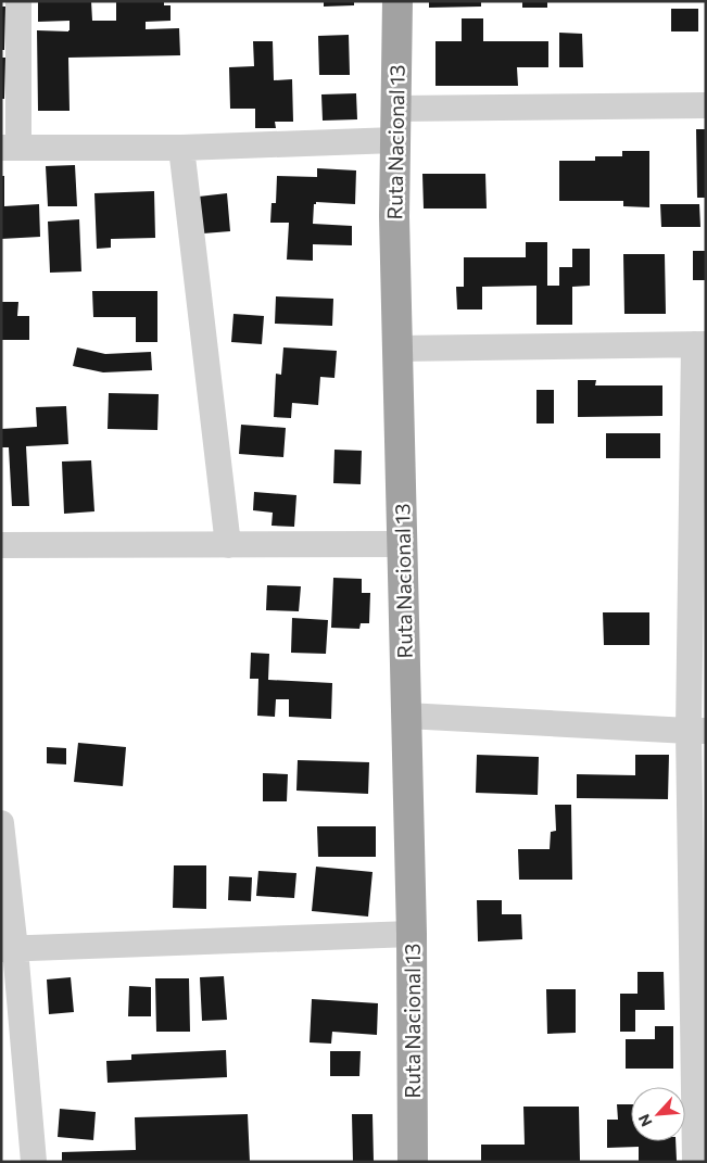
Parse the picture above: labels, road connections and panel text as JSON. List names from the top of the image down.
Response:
{
  "streets": {
    "highway": ["Ruta Nacional 13"]
  },
  "north": "bottom left"
}
